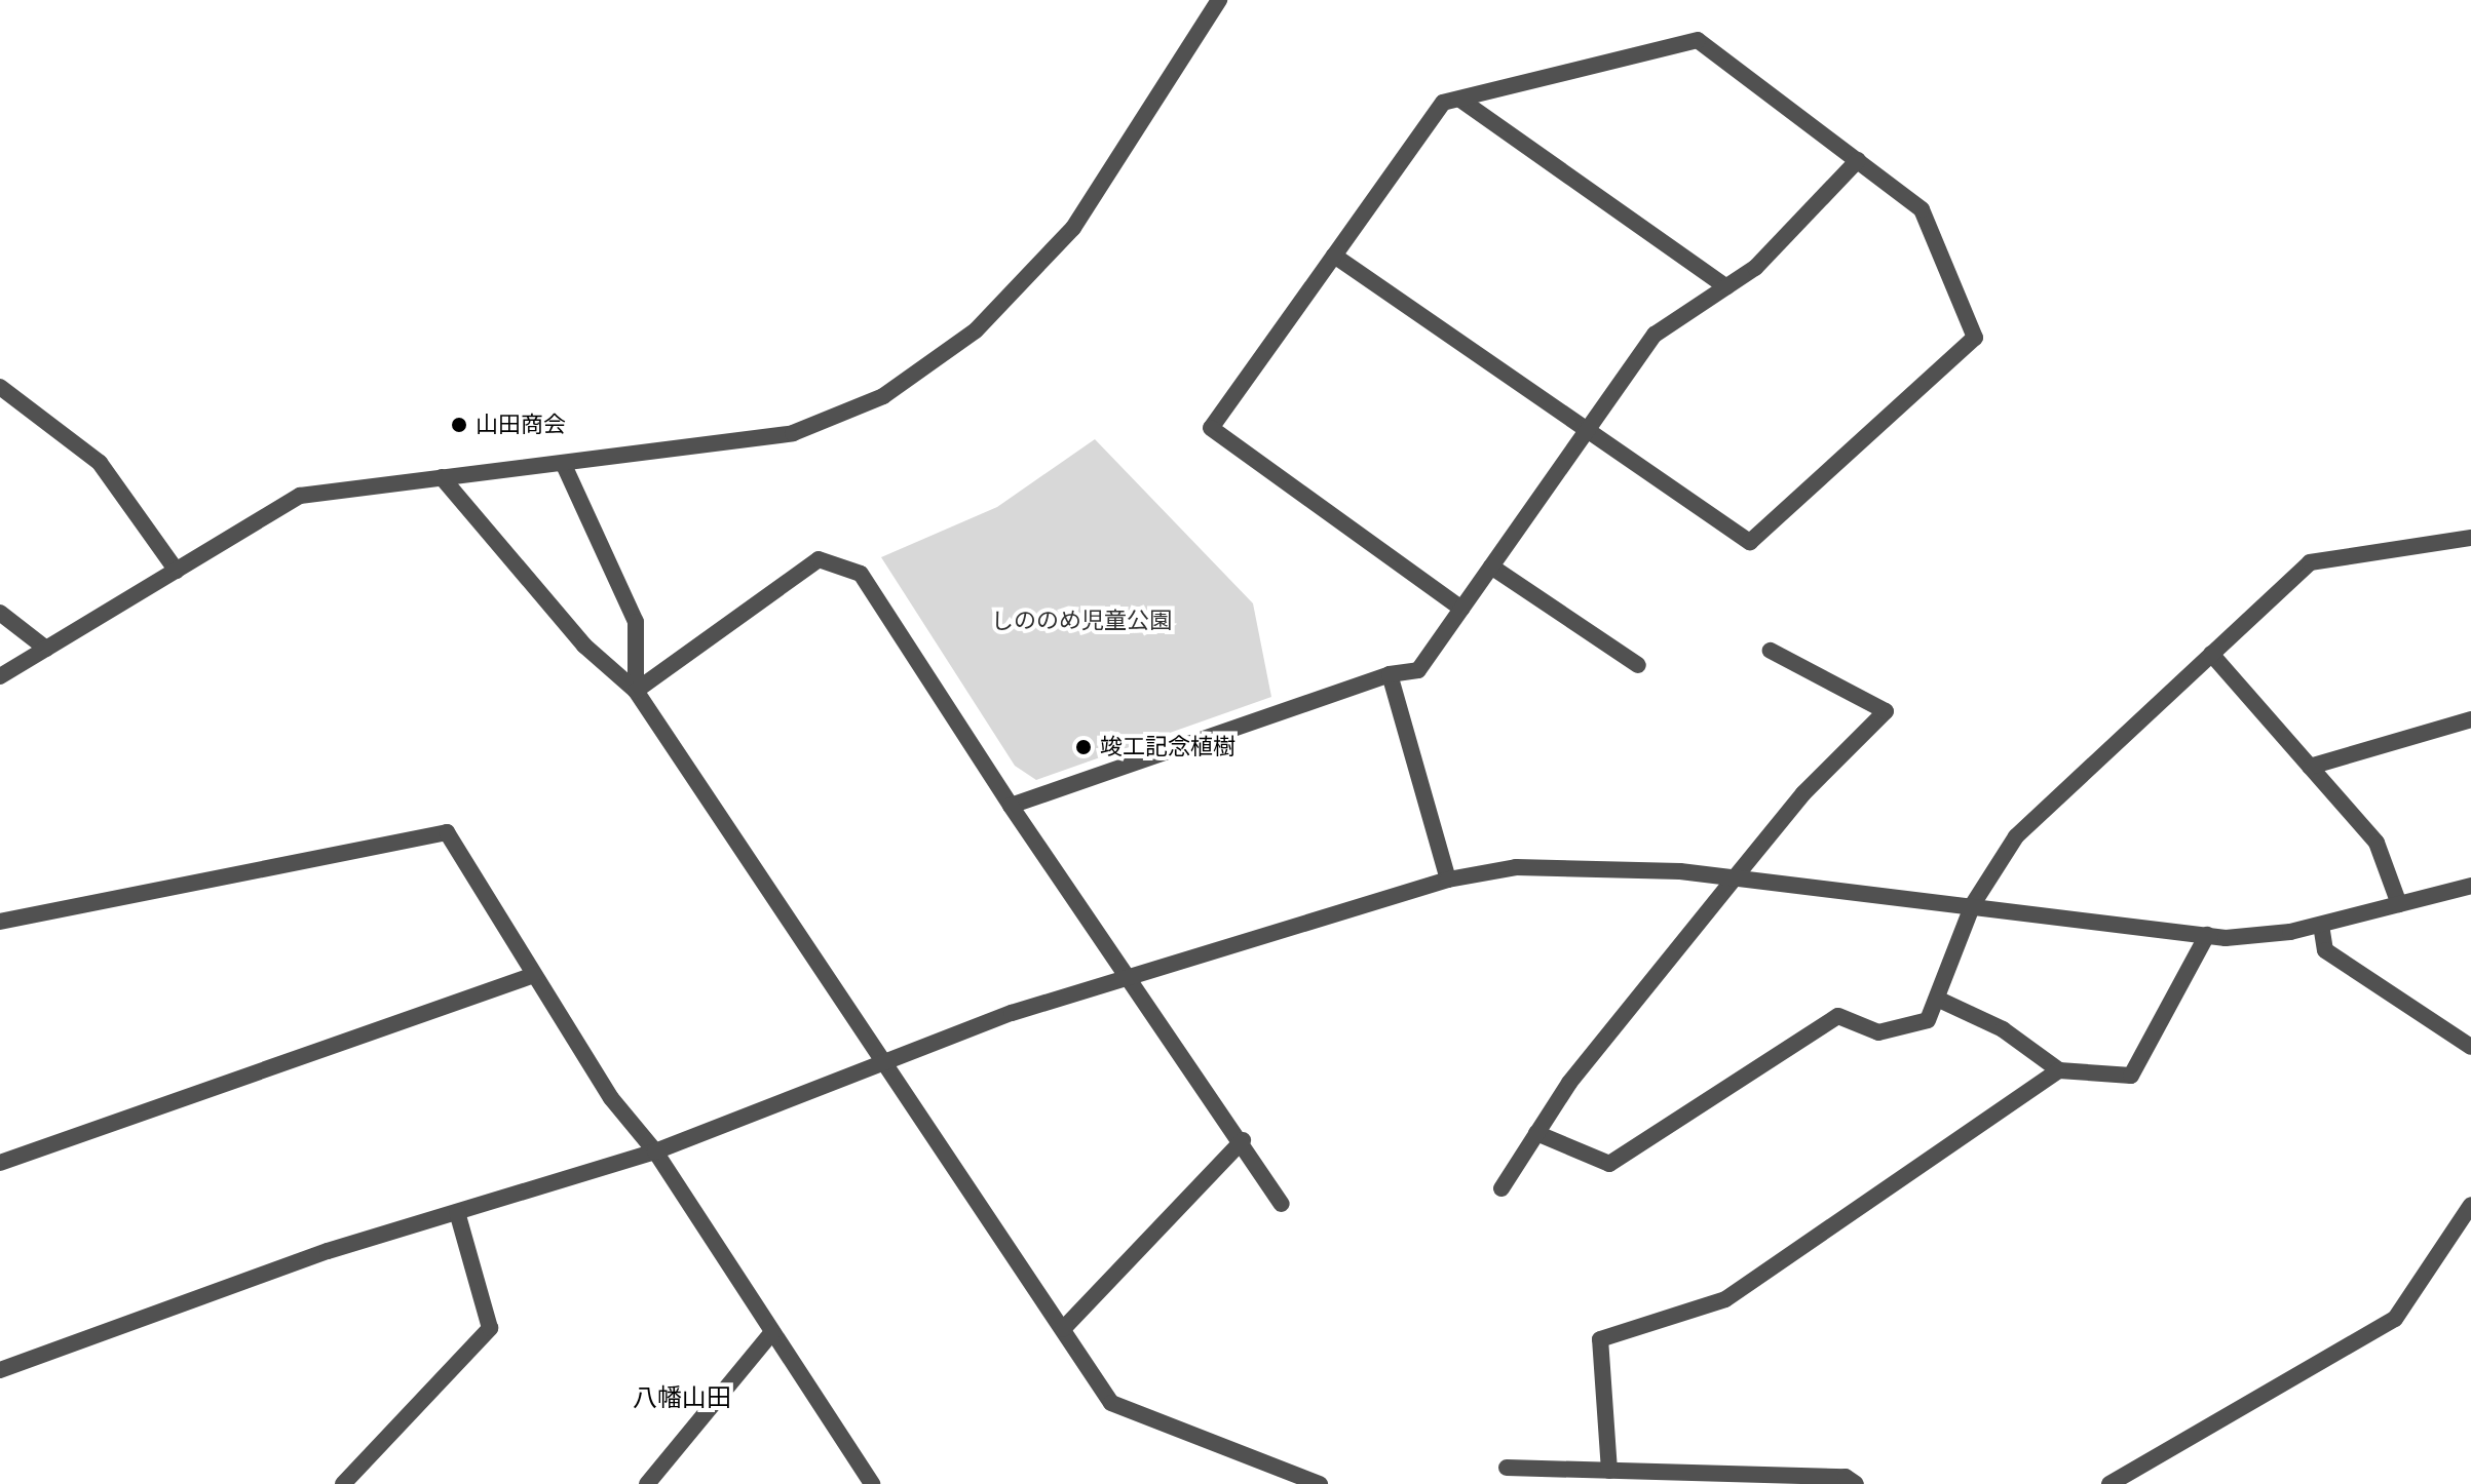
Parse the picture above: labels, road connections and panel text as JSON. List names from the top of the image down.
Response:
{
  "districts": ["八幡山田"],
  "parks": ["しののめ児童公園"],
  "places": ["山田商会", "竣工記念植樹"]
}
